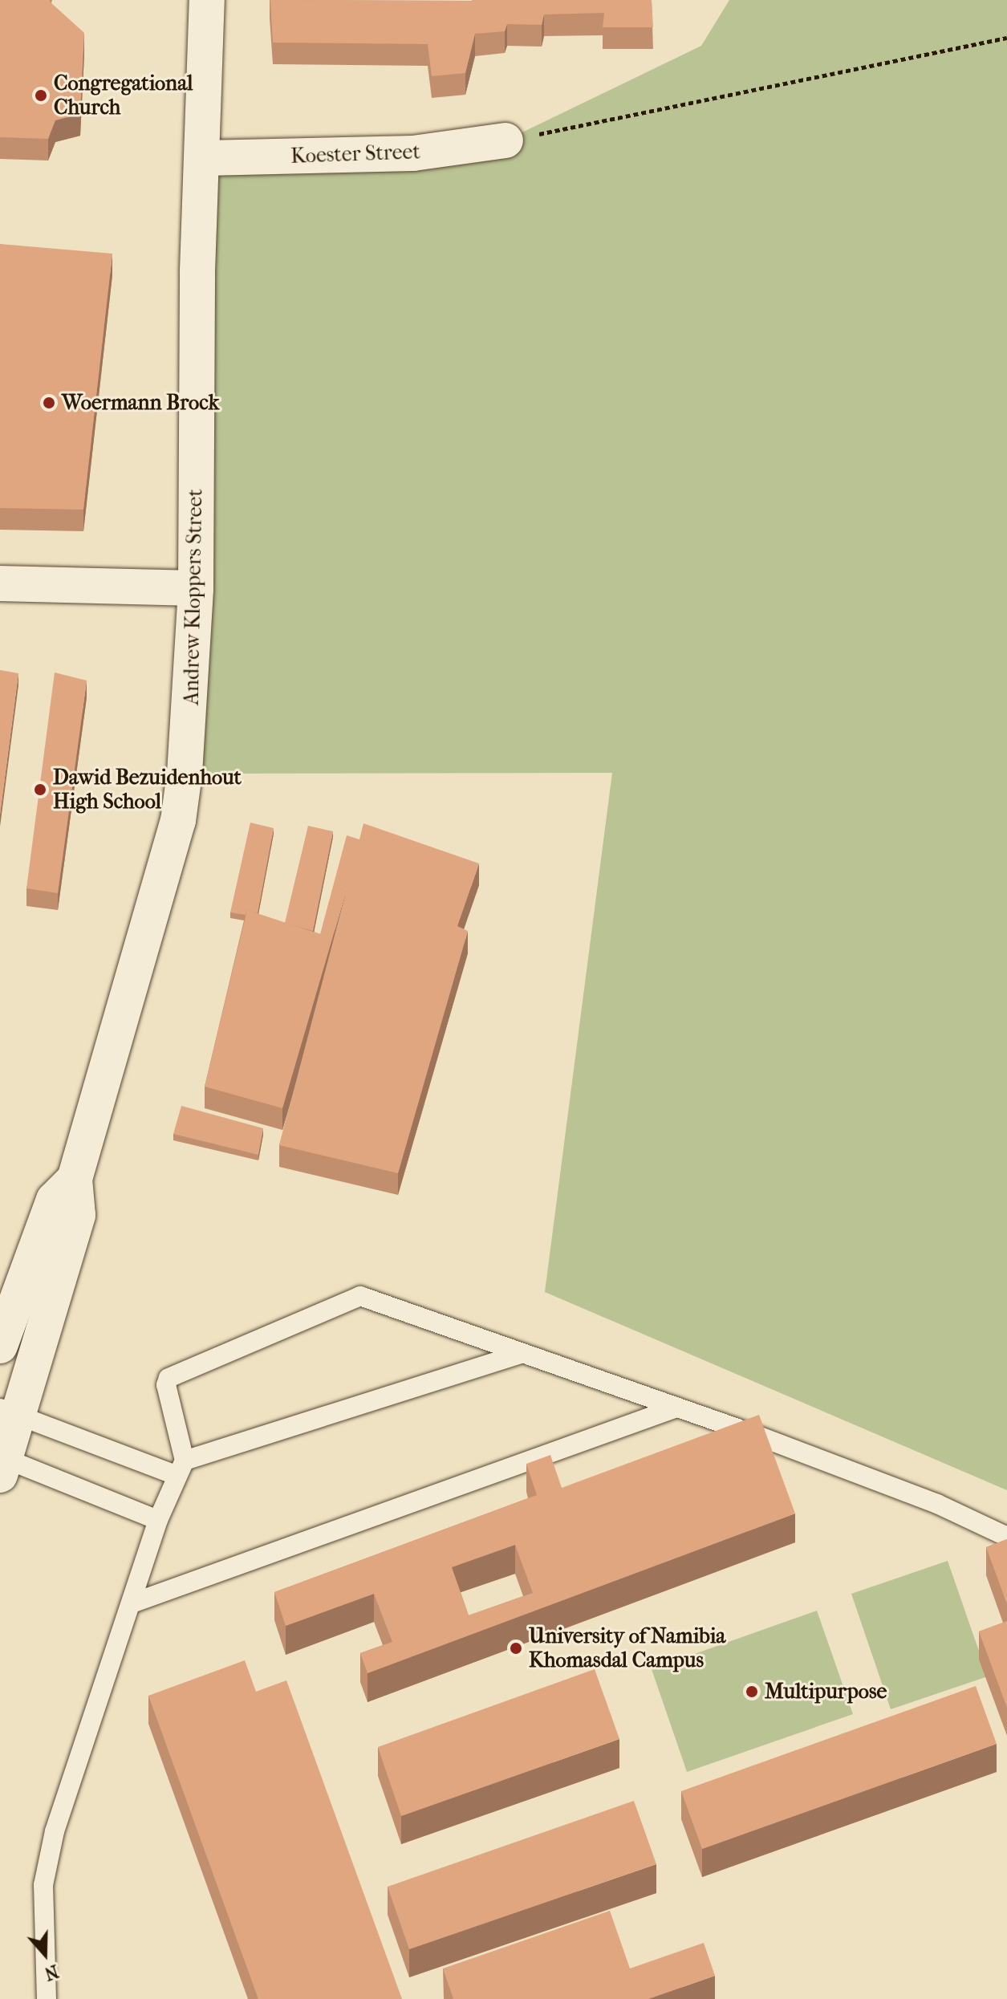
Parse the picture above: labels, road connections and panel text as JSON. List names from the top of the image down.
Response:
{
  "streets": {
    "street": ["Koester Street", "Andrew Kloppers Street"]
  },
  "crossings": [
    ["Koester Street", "Andrew Kloppers Street"]
  ],
  "places": [
    "Congregational Church",
    "Woermann Brock",
    "Dawid Bezuidenhout High School",
    "University of Namibia Khomasdal Campus",
    "Multipurpose"
  ],
  "north": "bottom"
}
